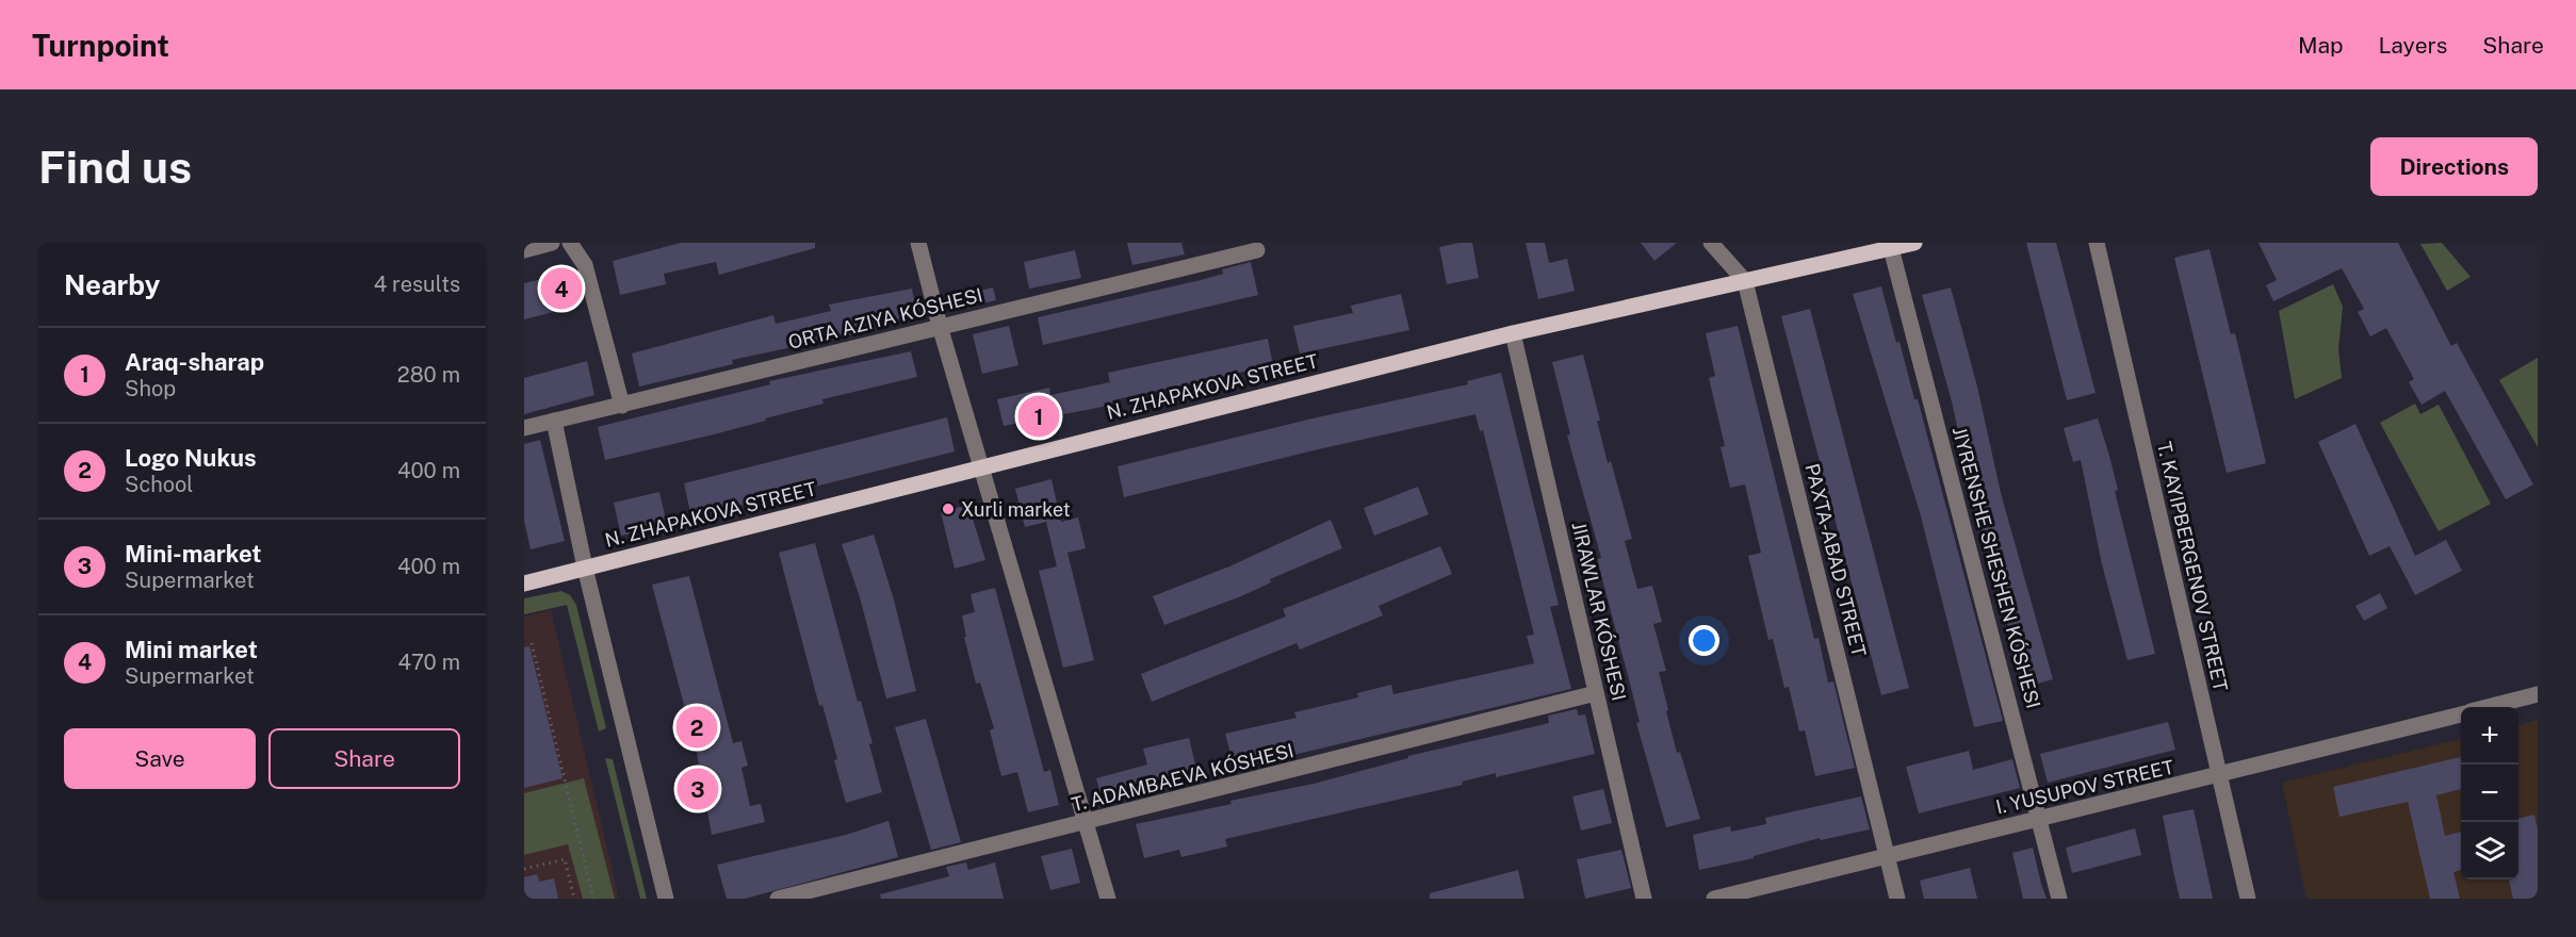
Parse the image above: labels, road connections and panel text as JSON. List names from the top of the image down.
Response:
{
  "streets": {
    "main road": ["N. ZHAPAKOVA STREET"],
    "street": [
      "PAXTA-ABAD STREET",
      "T. KAYIPBERGENOV STREET",
      "JIYRENSHE SHESHEN KÓSHESI",
      "T. ADAMBAEVA KÓSHESI",
      "I. YUSUPOV STREET"
    ]
  },
  "crossings": [
    ["N. ZHAPAKOVA STREET", "PAXTA-ABAD STREET"],
    ["N. ZHAPAKOVA STREET", "JIYRENSHE SHESHEN KÓSHESI"],
    ["PAXTA-ABAD STREET", "I. YUSUPOV STREET"],
    ["T. KAYIPBERGENOV STREET", "I. YUSUPOV STREET"],
    ["JIYRENSHE SHESHEN KÓSHESI", "I. YUSUPOV STREET"]
  ],
  "places": ["Xurli market"],
  "page": {
    "header": "Turnpoint",
    "nav": ["Map", "Layers", "Share"],
    "buttons": [
      "Directions",
      ["Save", "Share"]
    ],
    "title": "Find us",
    "heading": ["Nearby", "4 results"],
    "pins": [
      "4",
      "1",
      "2",
      "3"
    ],
    "list": [
      {
        "mark": "1",
        "name": "Araq-sharap",
        "note": "Shop",
        "value": "280 m"
      },
      {
        "mark": "2",
        "name": "Logo Nukus",
        "note": "School",
        "value": "400 m"
      },
      {
        "mark": "3",
        "name": "Mini-market",
        "note": "Supermarket",
        "value": "400 m"
      },
      {
        "mark": "4",
        "name": "Mini market",
        "note": "Supermarket",
        "value": "470 m"
      }
    ],
    "map_buttons": ["+", "−"]
  }
}
